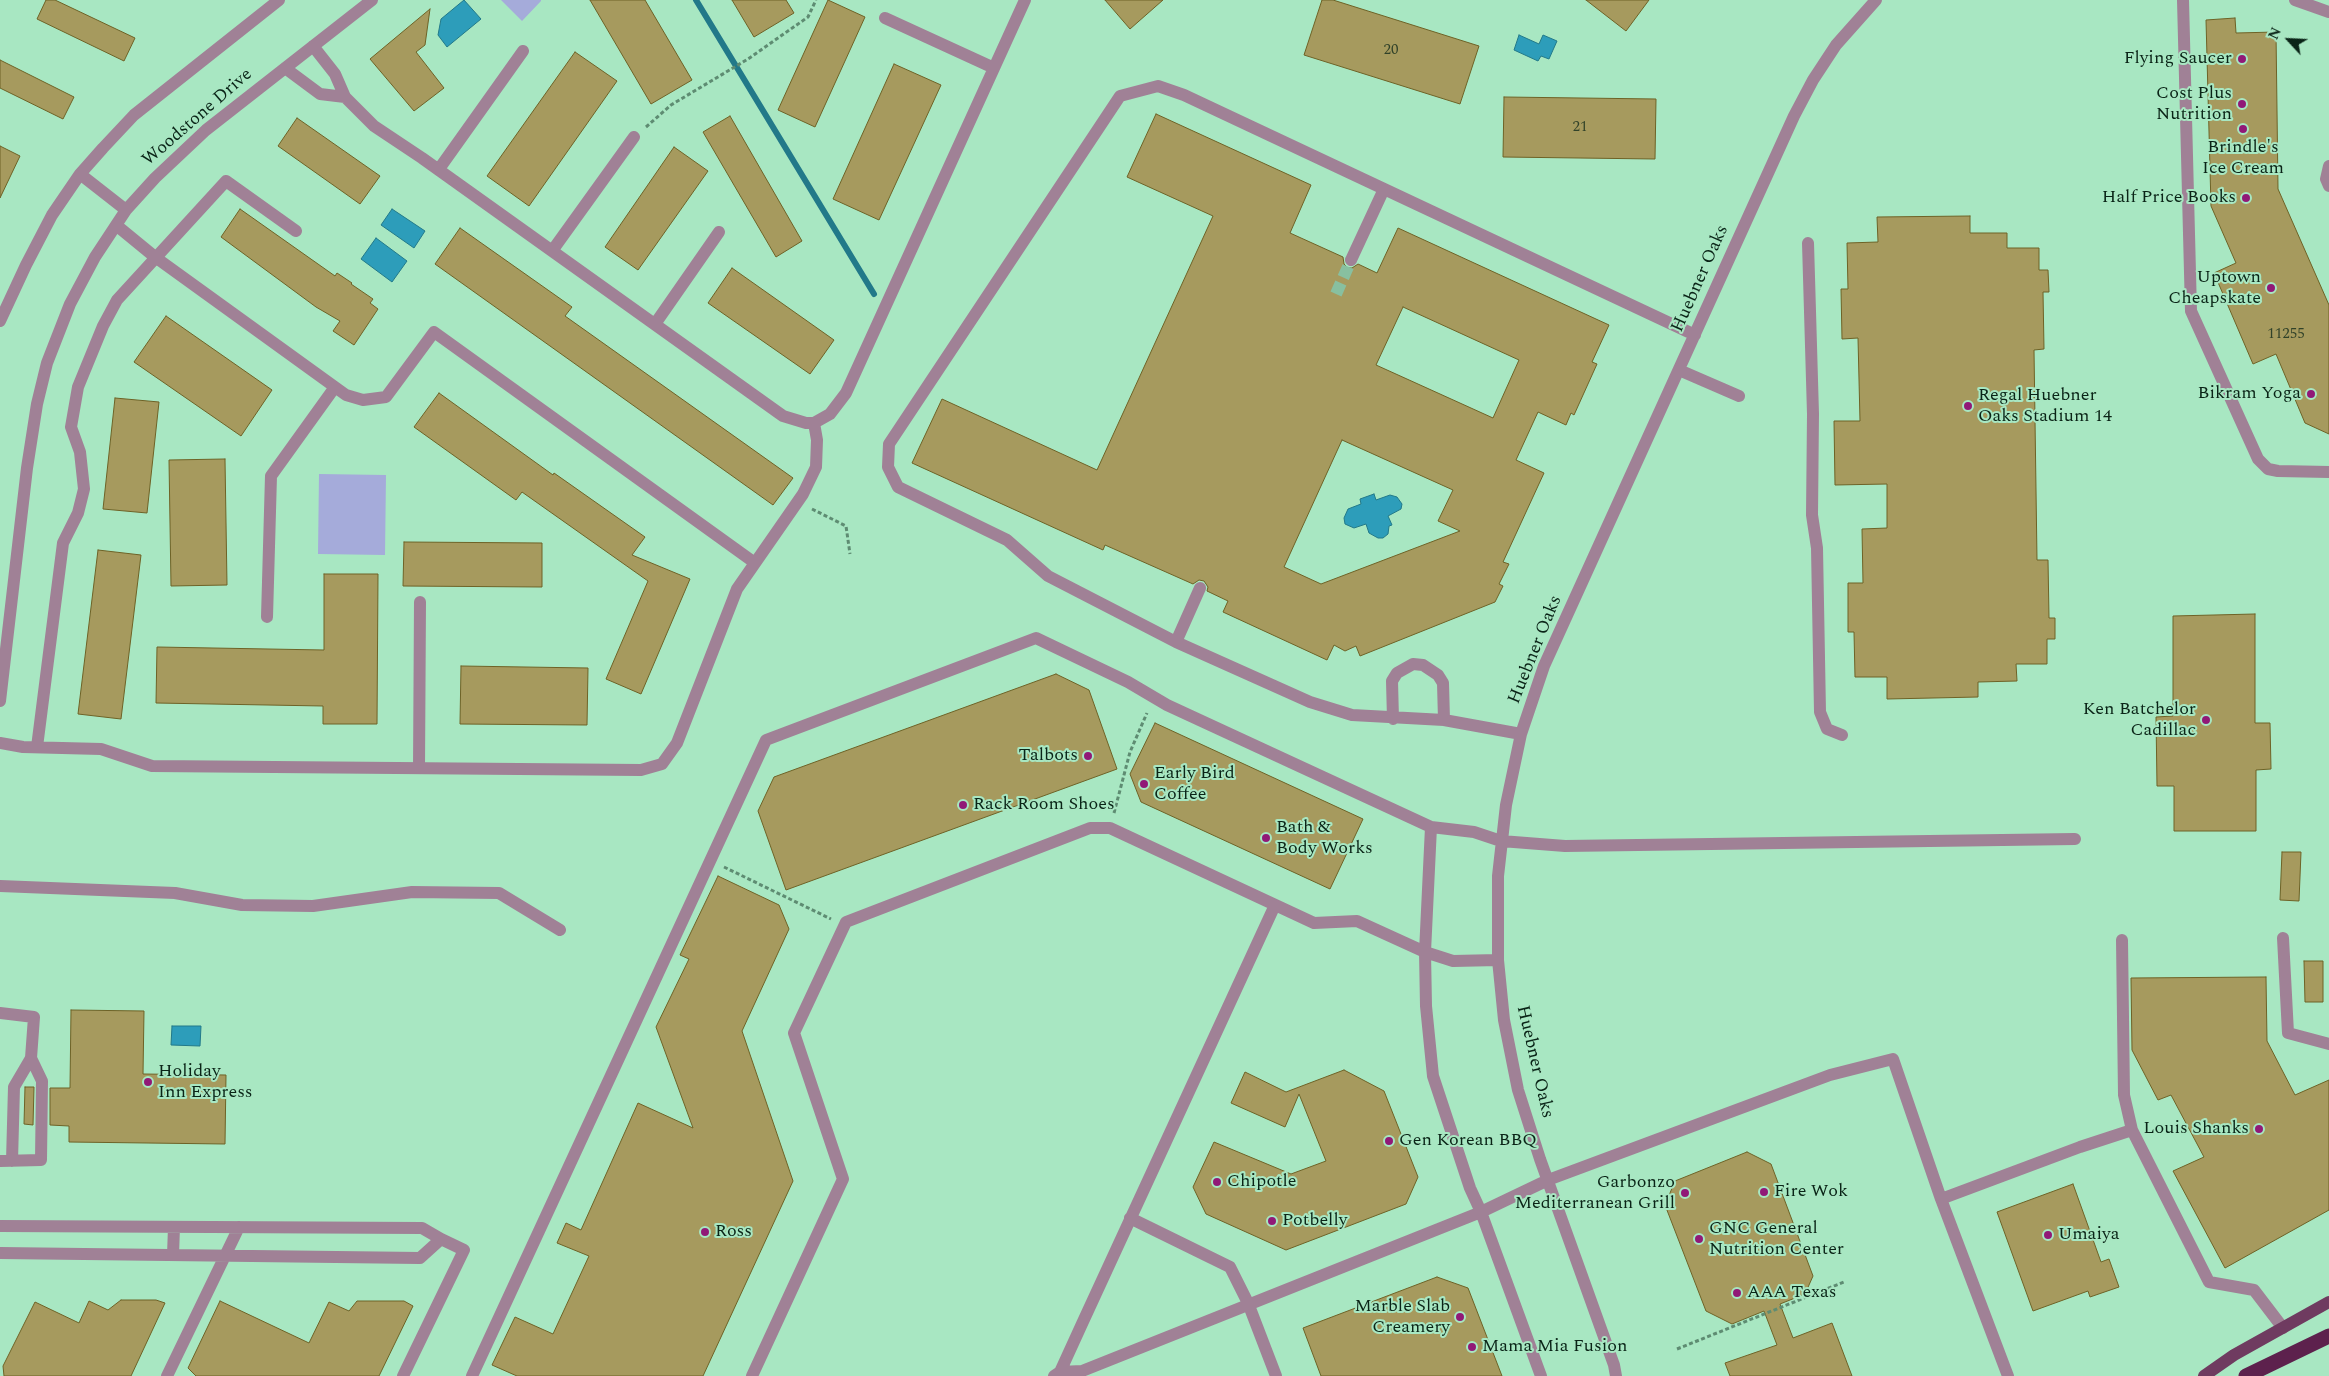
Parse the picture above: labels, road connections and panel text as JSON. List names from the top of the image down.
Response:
{
  "streets": {
    "street": ["Woodstone Drive", "Huebner Oaks"]
  },
  "places": [
    "Flying Saucer",
    "Cost Plus Nutrition",
    "Brindle's Ice Cream",
    "Half Price Books",
    "Uptown Cheapskate",
    "Bikram Yoga",
    "Regal Huebner Oaks Stadium 14",
    "Ken Batchelor Cadillac",
    "Talbots",
    "Early Bird Coffee",
    "Rack Room Shoes",
    "Bath & Body Works",
    "Holiday Inn Express",
    "Louis Shanks",
    "Gen Korean BBQ",
    "Chipotle",
    "Fire Wok",
    "Garbonzo Mediterranean Grill",
    "Potbelly",
    "Ross",
    "Umaiya",
    "GNC General Nutrition Center",
    "AAA Texas",
    "Marble Slab Creamery",
    "Mama Mia Fusion"
  ],
  "house_numbers": ["20", "21", "11255"],
  "north": "top left"
}
